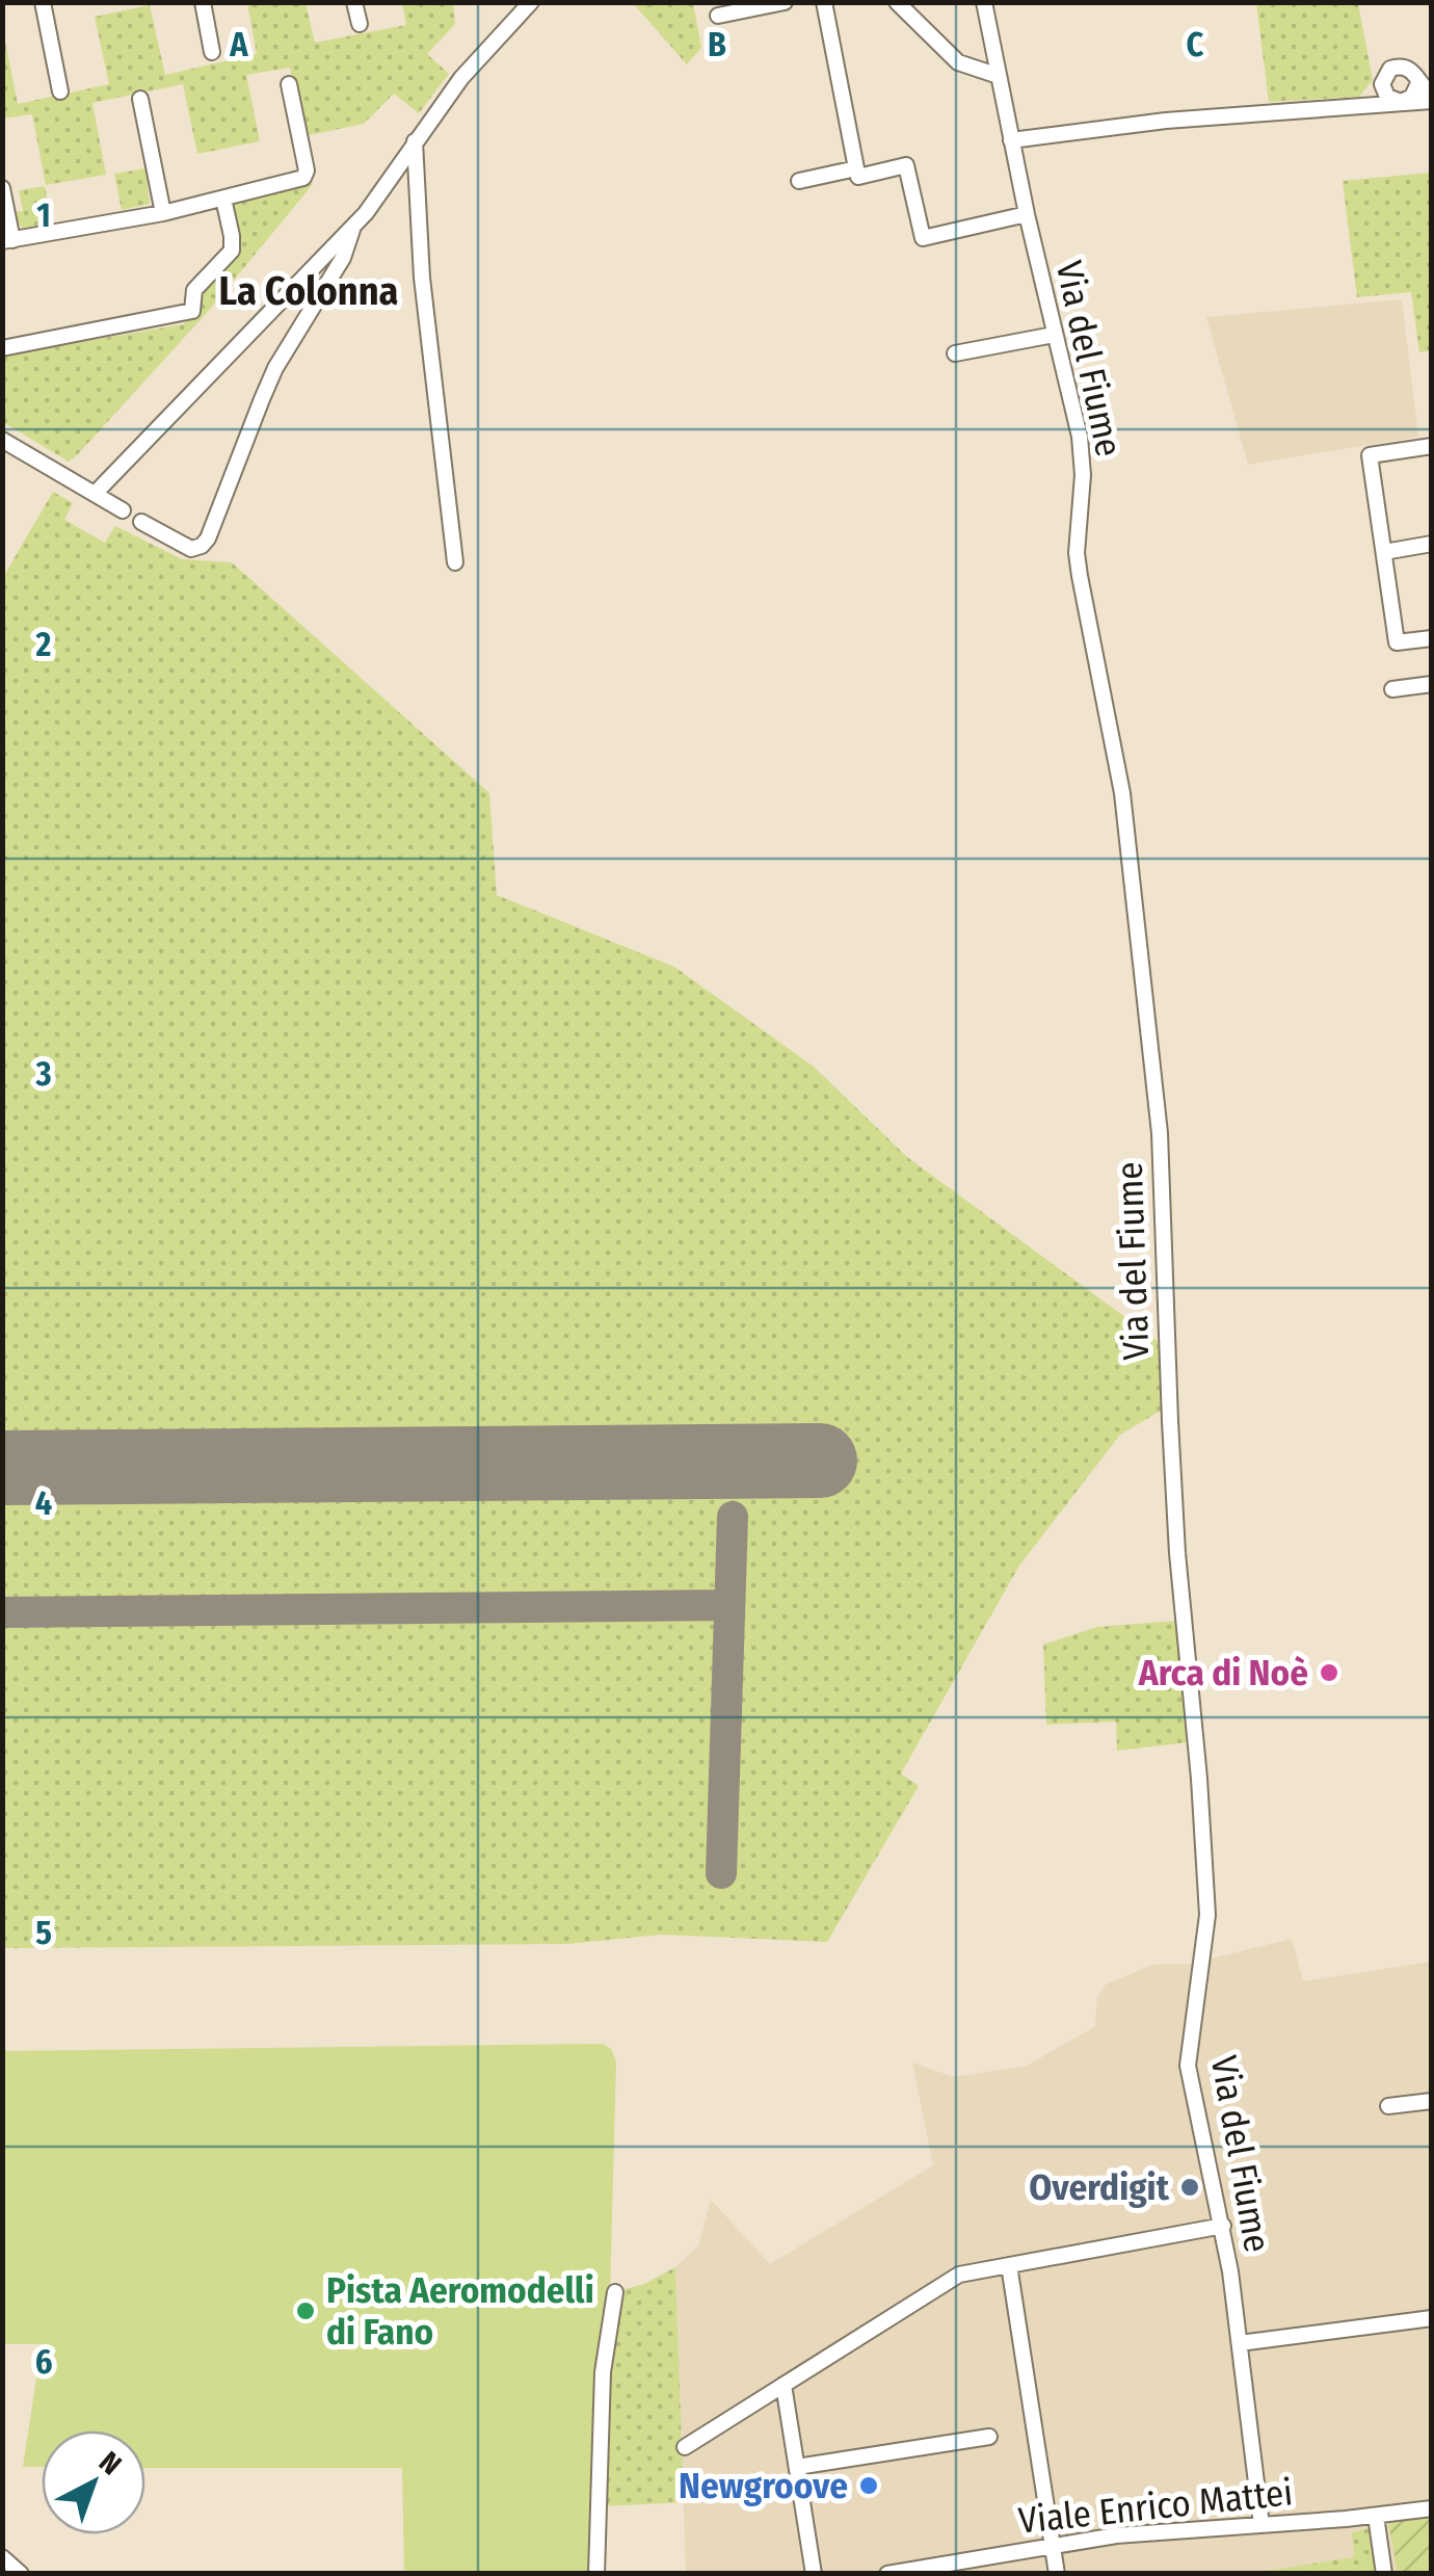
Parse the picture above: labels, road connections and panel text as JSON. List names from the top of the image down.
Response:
{
  "streets": {
    "street": ["Via del Fiume", "Viale Enrico Mattei"]
  },
  "crossings": [
    ["Via del Fiume", "Viale Enrico Mattei"]
  ],
  "districts": ["La Colonna"],
  "places": [
    "Arca di Noè",
    "Overdigit",
    "Pista Aeromodelli di Fano",
    "Newgroove"
  ],
  "north": "top right",
  "grid": {
    "columns": ["A", "B", "C"],
    "rows": [
      "1",
      "2",
      "3",
      "4",
      "5",
      "6"
    ]
  }
}
